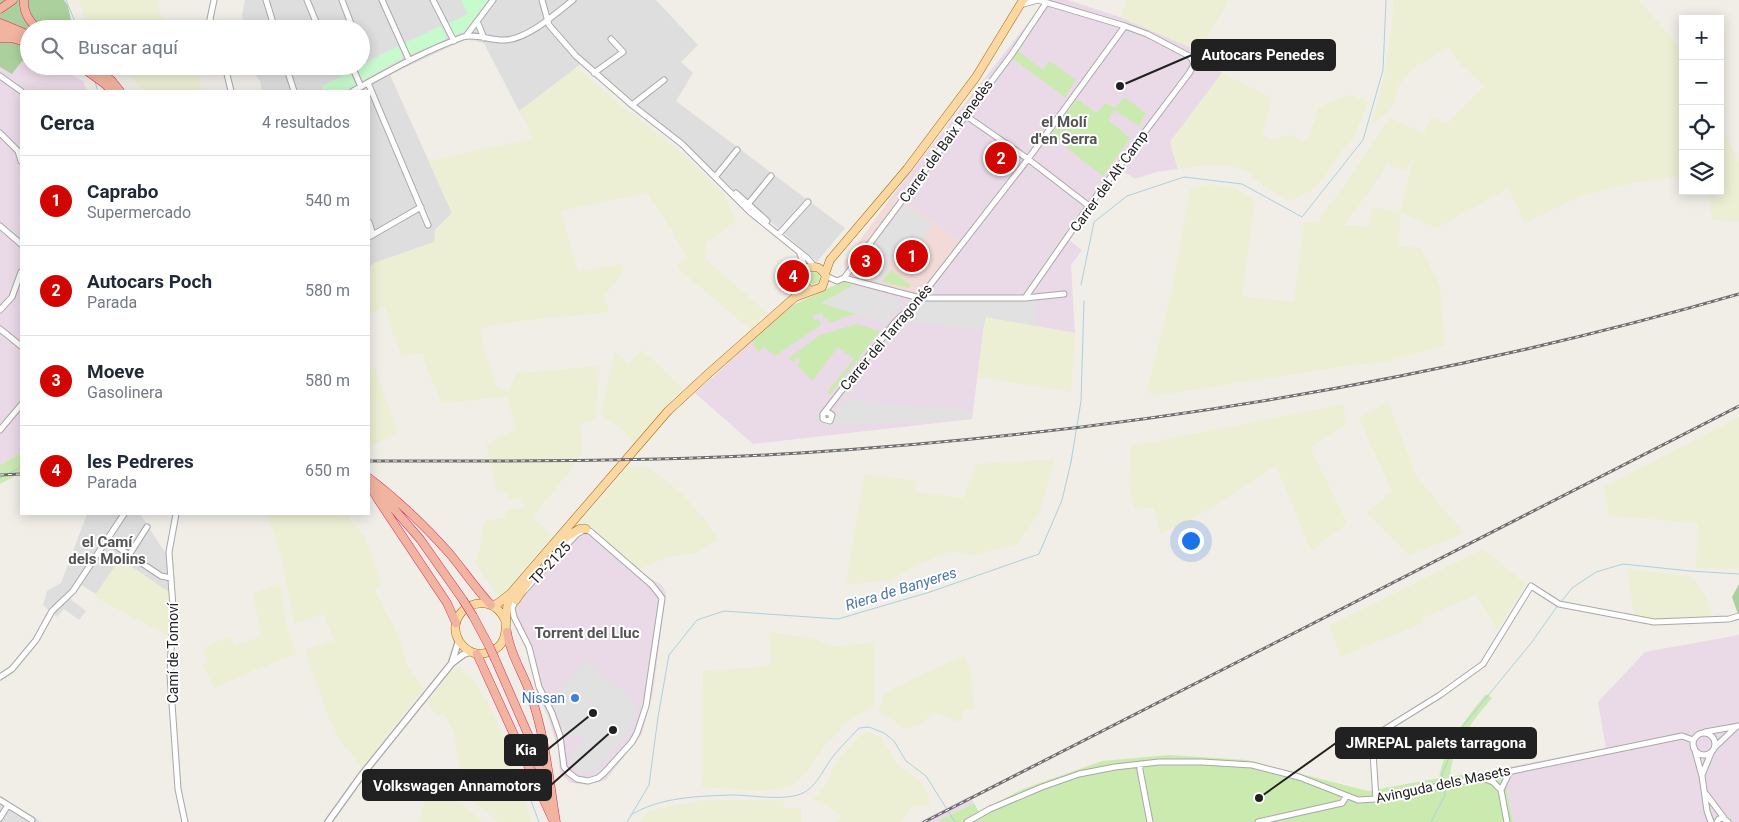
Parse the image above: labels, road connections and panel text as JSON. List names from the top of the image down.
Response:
{
  "streets": {
    "main road": ["TP-2125"],
    "street": [
      "Carrer del Baix Penedès",
      "Carrer del Alt Camp",
      "Carrer del Tarragonés",
      "Camí de Tomoví",
      "Avinguda dels Masets"
    ]
  },
  "crossings": [
    ["Carrer del Alt Camp", "Carrer del Tarragonés"]
  ],
  "districts": ["el Molí d'en Serra", "el Camí dels Molins", "Torrent del Lluc"],
  "water": ["Riera de Banyeres"],
  "places": [
    "Autocars Penedes",
    "Nissan",
    "Kia",
    "Volkswagen Annamotors",
    "JMREPAL palets tarragona"
  ],
  "page": {
    "map_buttons": ["+", "−"],
    "search": "Buscar aquí",
    "heading": ["Cerca", "4 resultados"],
    "pins": [
      "2",
      "1",
      "3",
      "4"
    ],
    "list": [
      {
        "mark": "1",
        "name": "Caprabo",
        "note": "Supermercado",
        "value": "540 m"
      },
      {
        "mark": "2",
        "name": "Autocars Poch",
        "note": "Parada",
        "value": "580 m"
      },
      {
        "mark": "3",
        "name": "Moeve",
        "note": "Gasolinera",
        "value": "580 m"
      },
      {
        "mark": "4",
        "name": "les Pedreres",
        "note": "Parada",
        "value": "650 m"
      }
    ]
  }
}
